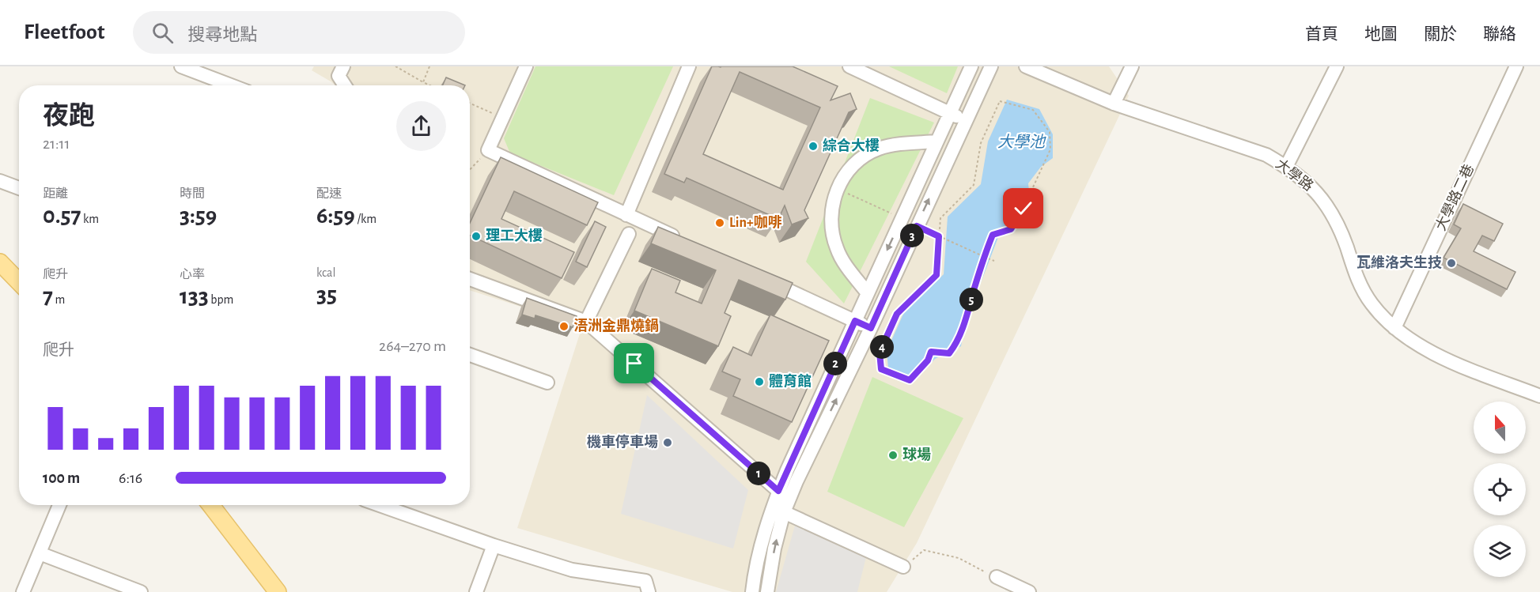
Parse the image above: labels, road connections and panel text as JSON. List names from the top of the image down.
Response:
{
  "streets": {
    "street": ["大學路", "大學路二巷"]
  },
  "crossings": [
    ["大學路", "大學路二巷"]
  ],
  "water": ["大學池"],
  "places": [
    "綜合大樓",
    "Lin+咖啡",
    "理工大樓",
    "瓦維洛夫生技",
    "浯洲金鼎燒鍋",
    "體育館",
    "機車停車場",
    "球場"
  ],
  "north": "top",
  "page": {
    "header": "Fleetfoot",
    "search": "搜尋地點",
    "nav": [
      "首頁",
      "地圖",
      "關於",
      "聯絡"
    ],
    "heading": ["夜跑", "21:11"],
    "stats": [
      ["距離", "0.57 km"],
      ["時間", "3:59"],
      ["配速", "6:59 /km"],
      ["爬升", "7 m"],
      ["心率", "133 bpm"],
      ["kcal", "35"]
    ],
    "pins": [
      "3",
      "5",
      "4",
      "2",
      "1"
    ],
    "chart": ["爬升", "264–270 m"],
    "list": [
      {
        "name": "100 m",
        "note": "6:16"
      }
    ]
  }
}
